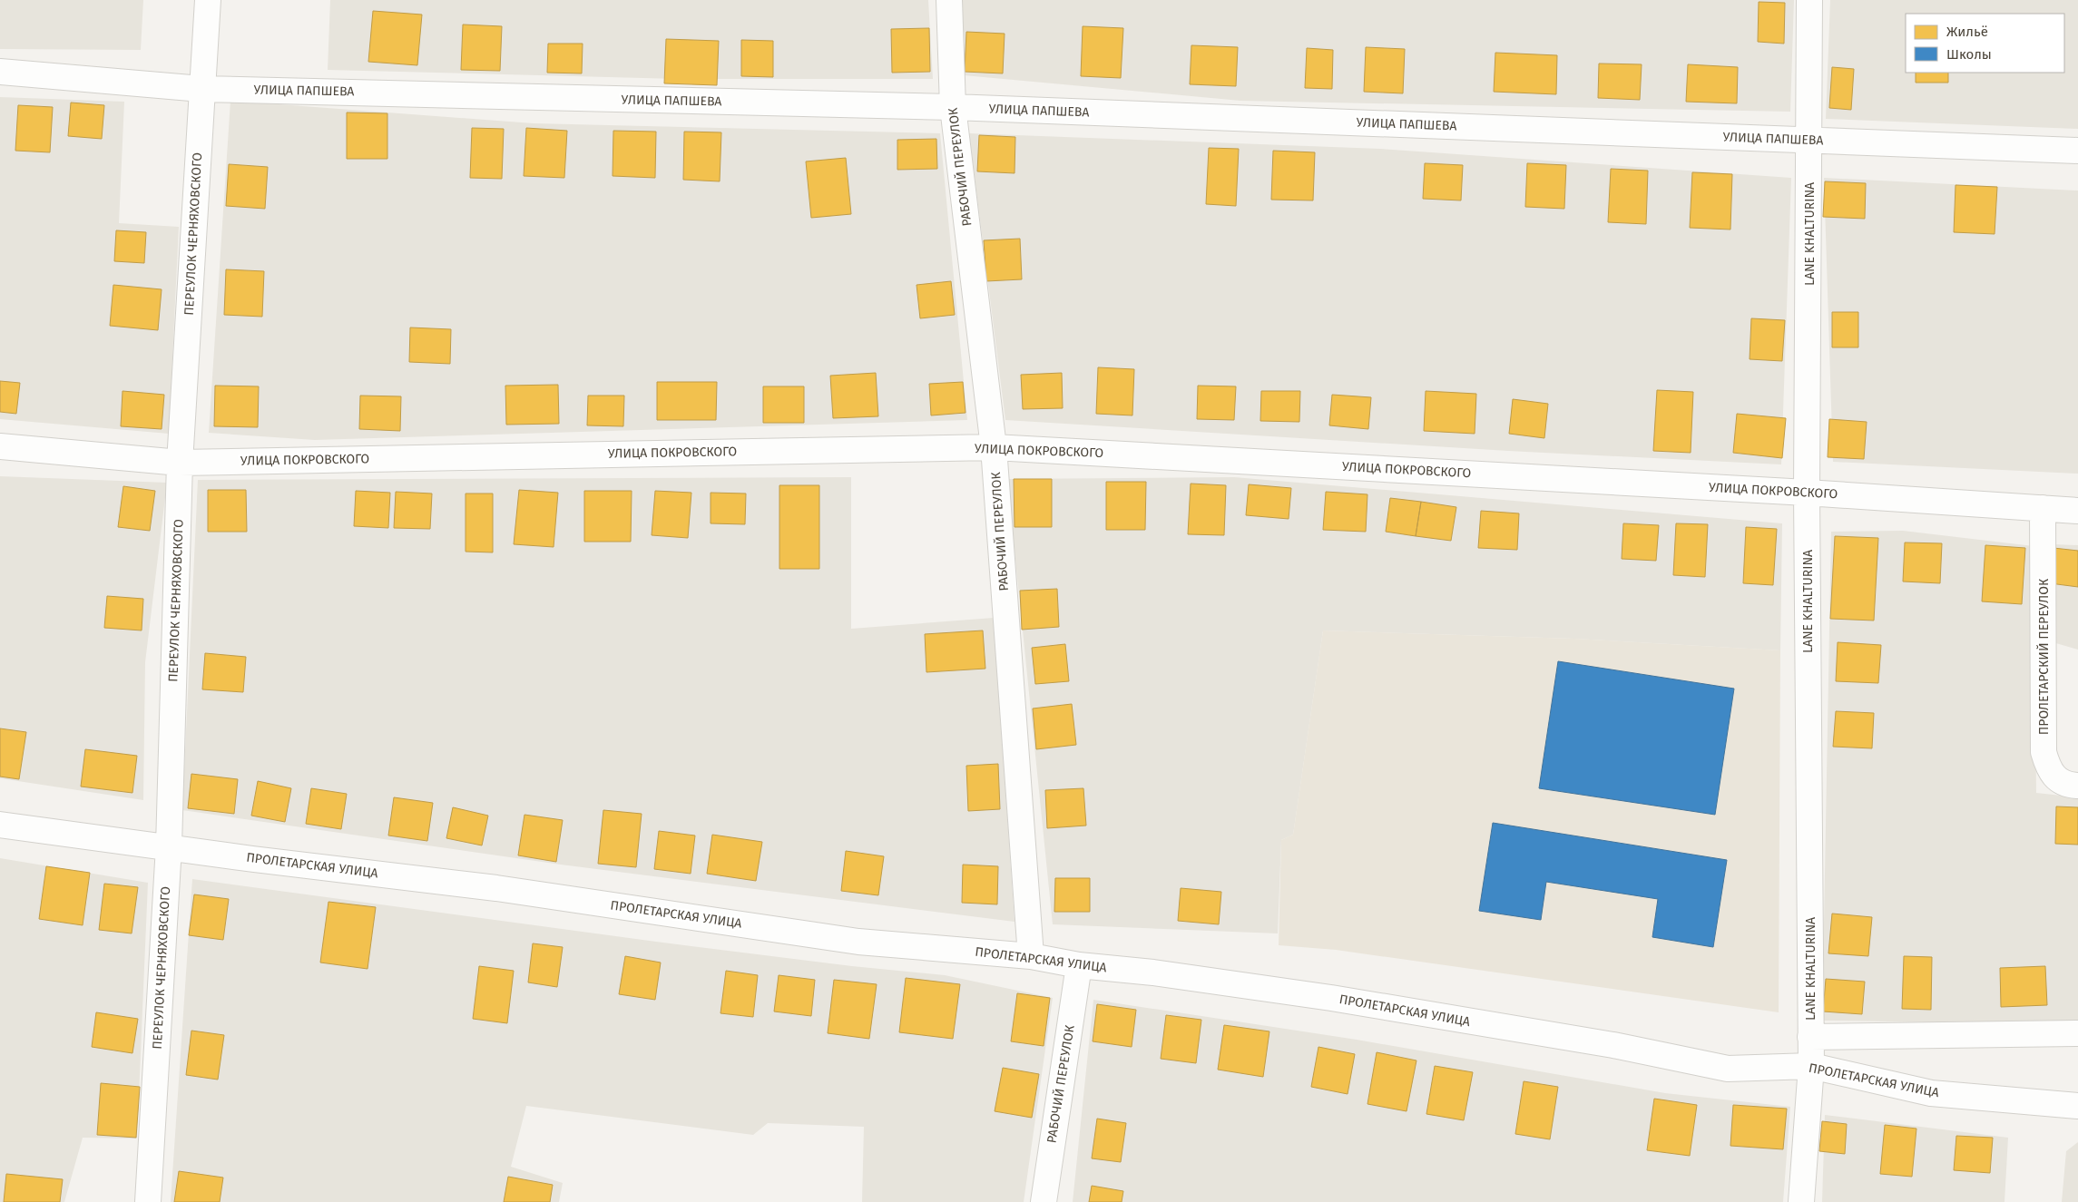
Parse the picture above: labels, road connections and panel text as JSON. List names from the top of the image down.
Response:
{
  "streets": {
    "street": [
      "УЛИЦА ПАПШЕВА",
      "РАБОЧИЙ ПЕРЕУЛОК",
      "ПЕРЕУЛОК ЧЕРНЯХОВСКОГО",
      "LANE KHALTURINA",
      "УЛИЦА ПОКРОВСКОГО",
      "ПРОЛЕТАРСКИЙ ПЕРЕУЛОК",
      "ПРОЛЕТАРСКАЯ УЛИЦА"
    ]
  },
  "crossings": [
    ["УЛИЦА ПАПШЕВА", "РАБОЧИЙ ПЕРЕУЛОК"],
    ["УЛИЦА ПАПШЕВА", "ПЕРЕУЛОК ЧЕРНЯХОВСКОГО"],
    ["УЛИЦА ПАПШЕВА", "LANE KHALTURINA"],
    ["РАБОЧИЙ ПЕРЕУЛОК", "УЛИЦА ПОКРОВСКОГО"],
    ["РАБОЧИЙ ПЕРЕУЛОК", "ПРОЛЕТАРСКАЯ УЛИЦА"],
    ["ПЕРЕУЛОК ЧЕРНЯХОВСКОГО", "УЛИЦА ПОКРОВСКОГО"],
    ["ПЕРЕУЛОК ЧЕРНЯХОВСКОГО", "ПРОЛЕТАРСКАЯ УЛИЦА"],
    ["LANE KHALTURINA", "УЛИЦА ПОКРОВСКОГО"],
    ["LANE KHALTURINA", "ПРОЛЕТАРСКАЯ УЛИЦА"],
    ["УЛИЦА ПОКРОВСКОГО", "ПРОЛЕТАРСКИЙ ПЕРЕУЛОК"]
  ],
  "legend": ["Жильё", "Школы"]
}
